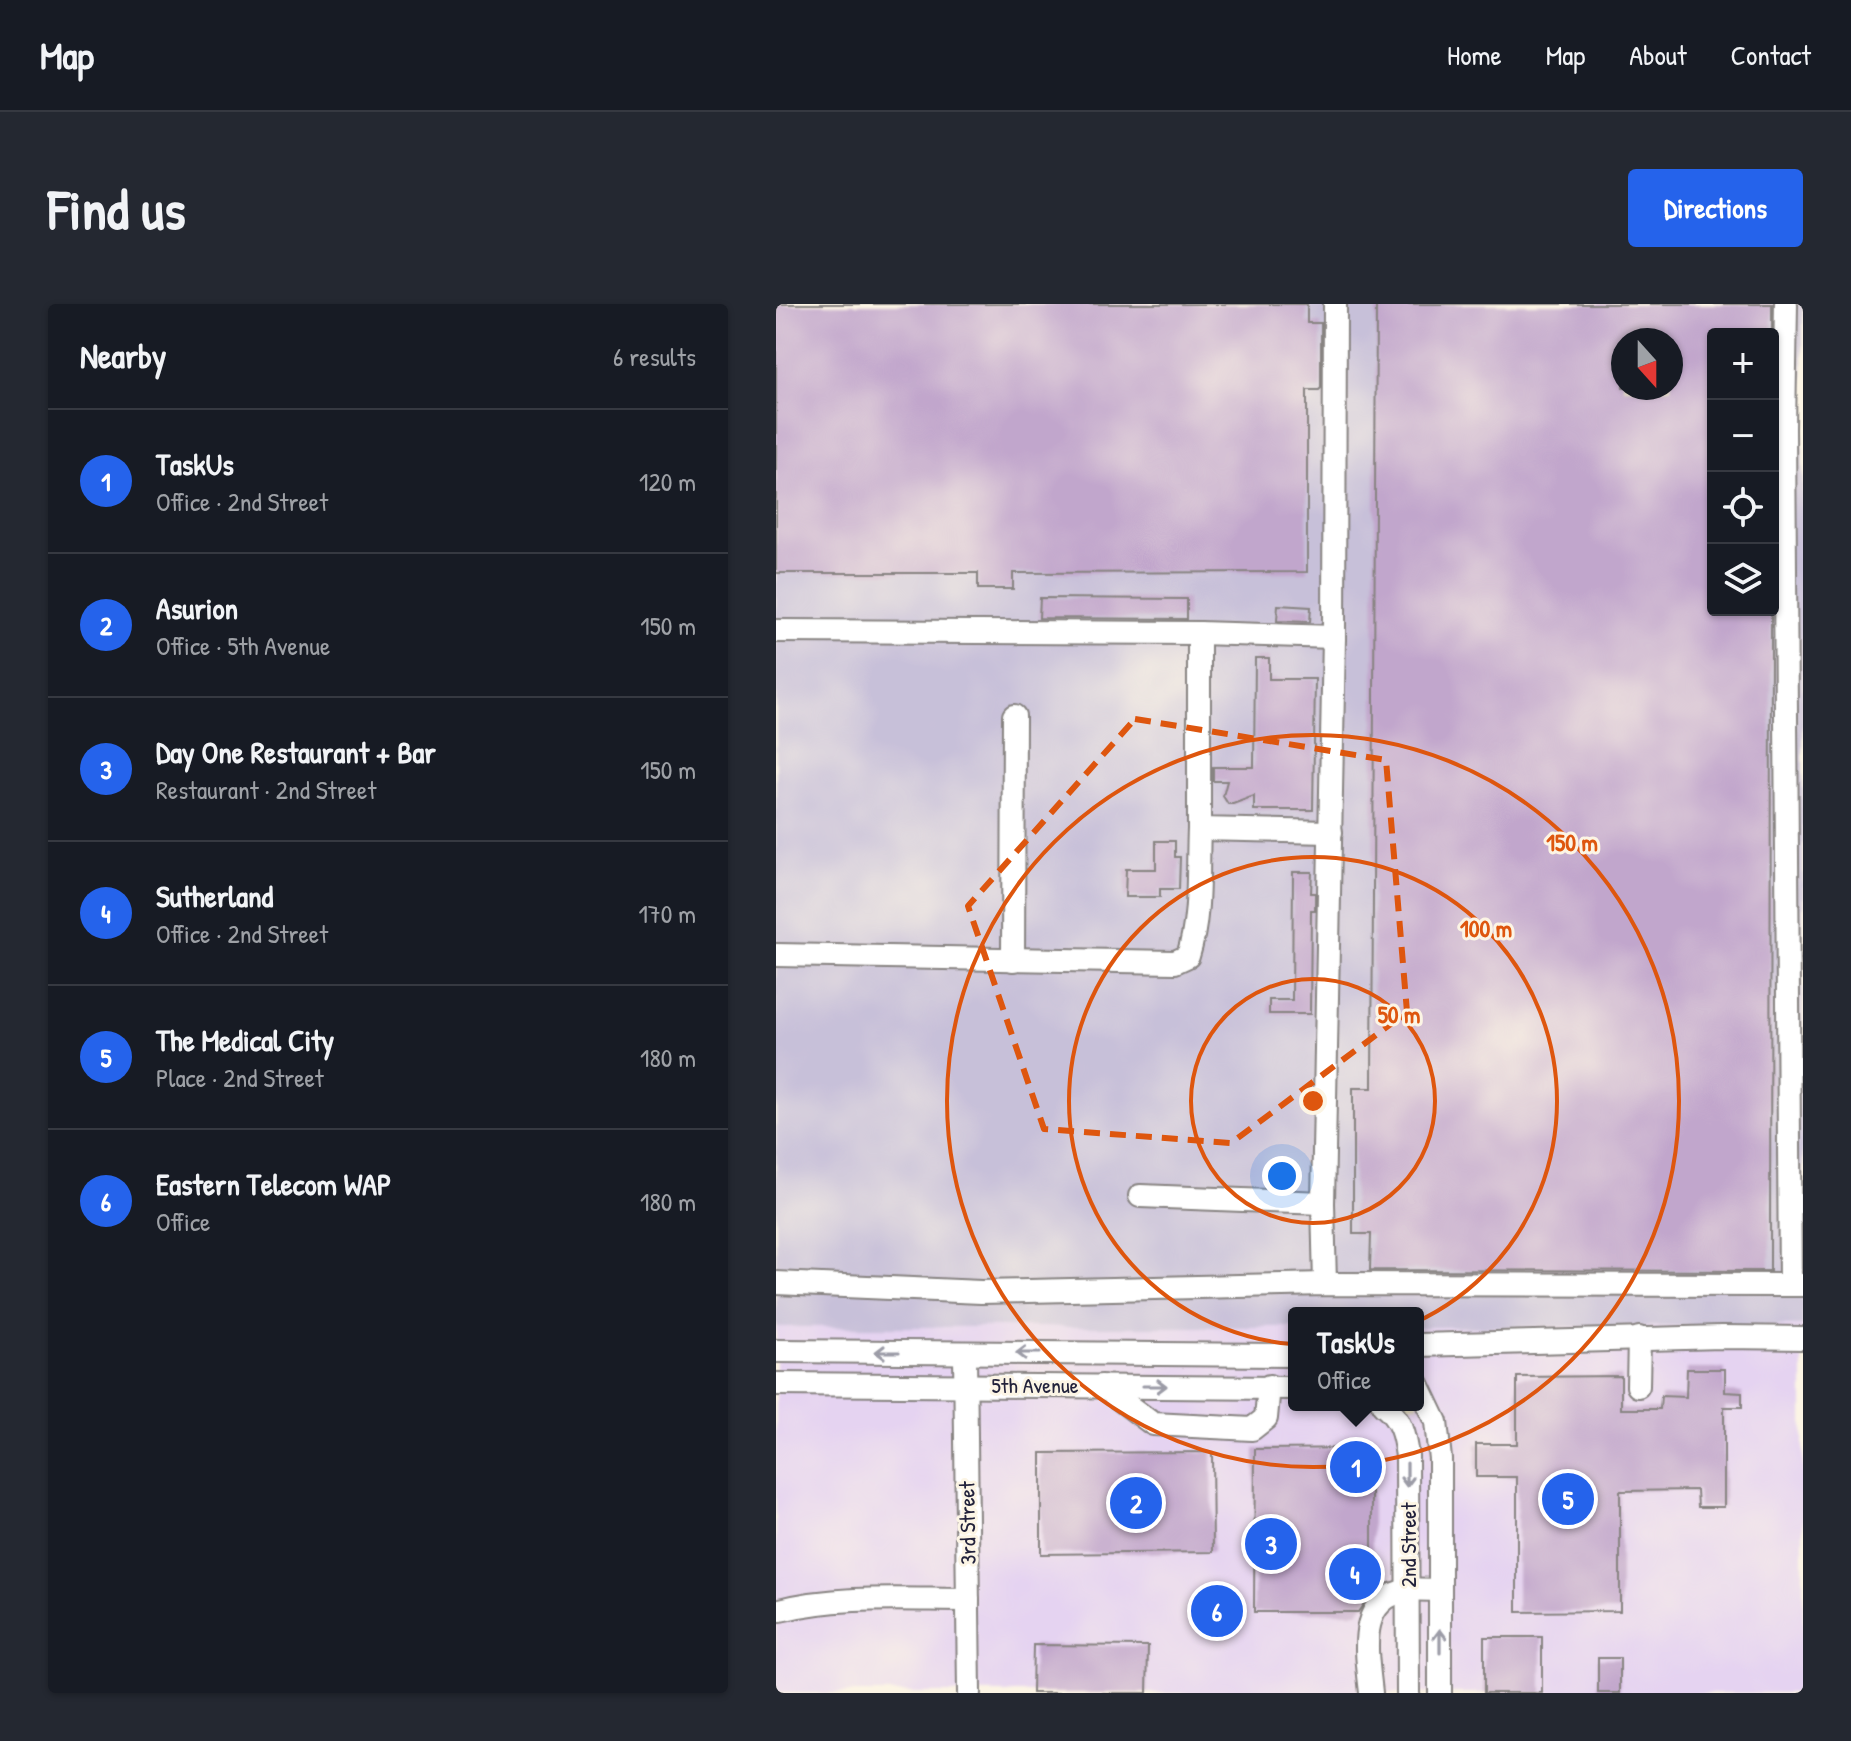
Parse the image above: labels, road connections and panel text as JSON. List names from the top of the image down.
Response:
{
  "streets": {
    "street": ["5th Avenue", "3rd Street", "2nd Street"]
  },
  "crossings": [
    ["5th Avenue", "3rd Street"]
  ],
  "north": "bottom",
  "page": {
    "header": "Map",
    "nav": [
      "Home",
      "Map",
      "About",
      "Contact"
    ],
    "buttons": "Directions",
    "title": "Find us",
    "heading": ["Nearby", "6 results"],
    "map_buttons": ["+", "−"],
    "list": [
      {
        "mark": "1",
        "name": "TaskUs",
        "note": "Office · 2nd Street",
        "value": "120 m"
      },
      {
        "mark": "2",
        "name": "Asurion",
        "note": "Office · 5th Avenue",
        "value": "150 m"
      },
      {
        "mark": "3",
        "name": "Day One Restaurant + Bar",
        "note": "Restaurant · 2nd Street",
        "value": "150 m"
      },
      {
        "mark": "4",
        "name": "Sutherland",
        "note": "Office · 2nd Street",
        "value": "170 m"
      },
      {
        "mark": "5",
        "name": "The Medical City",
        "note": "Place · 2nd Street",
        "value": "180 m"
      },
      {
        "mark": "6",
        "name": "Eastern Telecom WAP",
        "note": "Office",
        "value": "180 m"
      }
    ],
    "popup": ["TaskUs", "Office"],
    "pins": [
      "1",
      "5",
      "2",
      "3",
      "4",
      "6"
    ]
  },
  "rings": ["150 m", "100 m", "50 m"]
}
